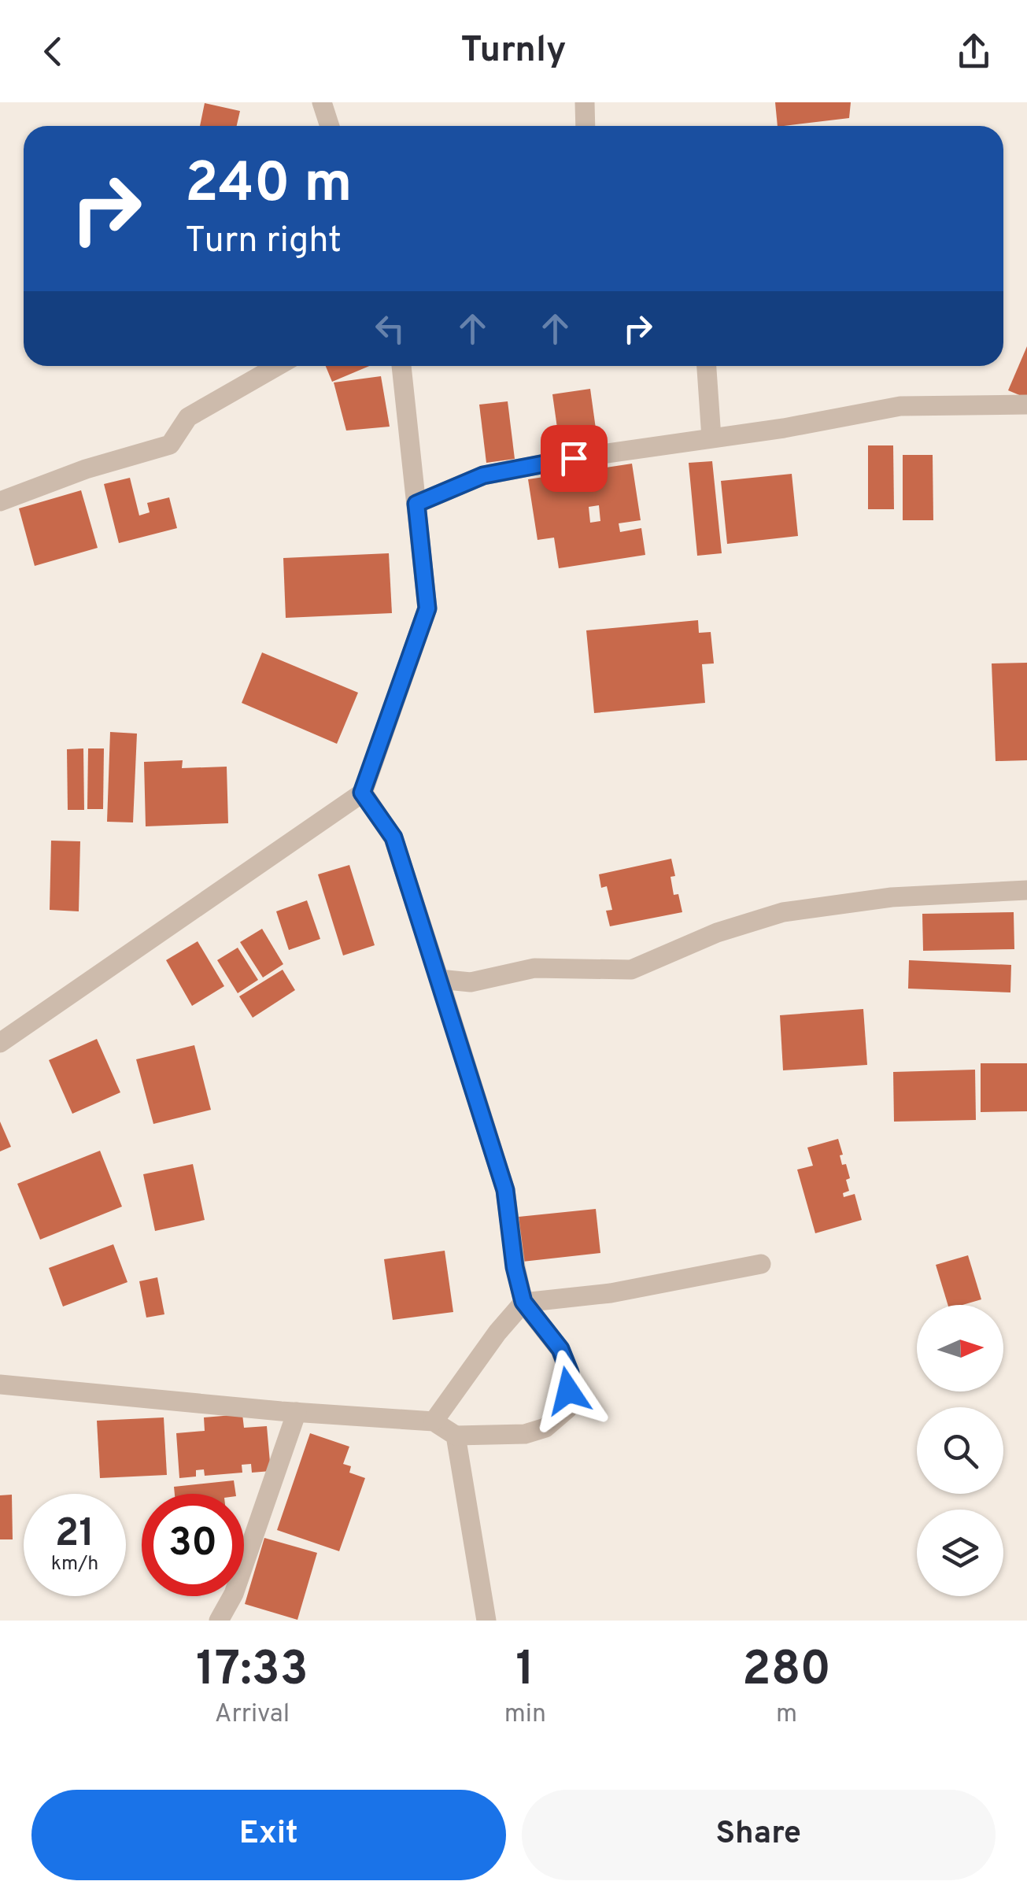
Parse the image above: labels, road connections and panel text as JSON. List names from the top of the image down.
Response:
{
  "north": "right",
  "page": {
    "header": "Turnly",
    "turn": ["240 m", "Turn right"],
    "speed": "21 km/h",
    "limit": "30",
    "eta": [
      "17:33",
      "Arrival",
      "1",
      "min",
      "280",
      "m"
    ],
    "buttons": ["Exit", "Share"]
  }
}
